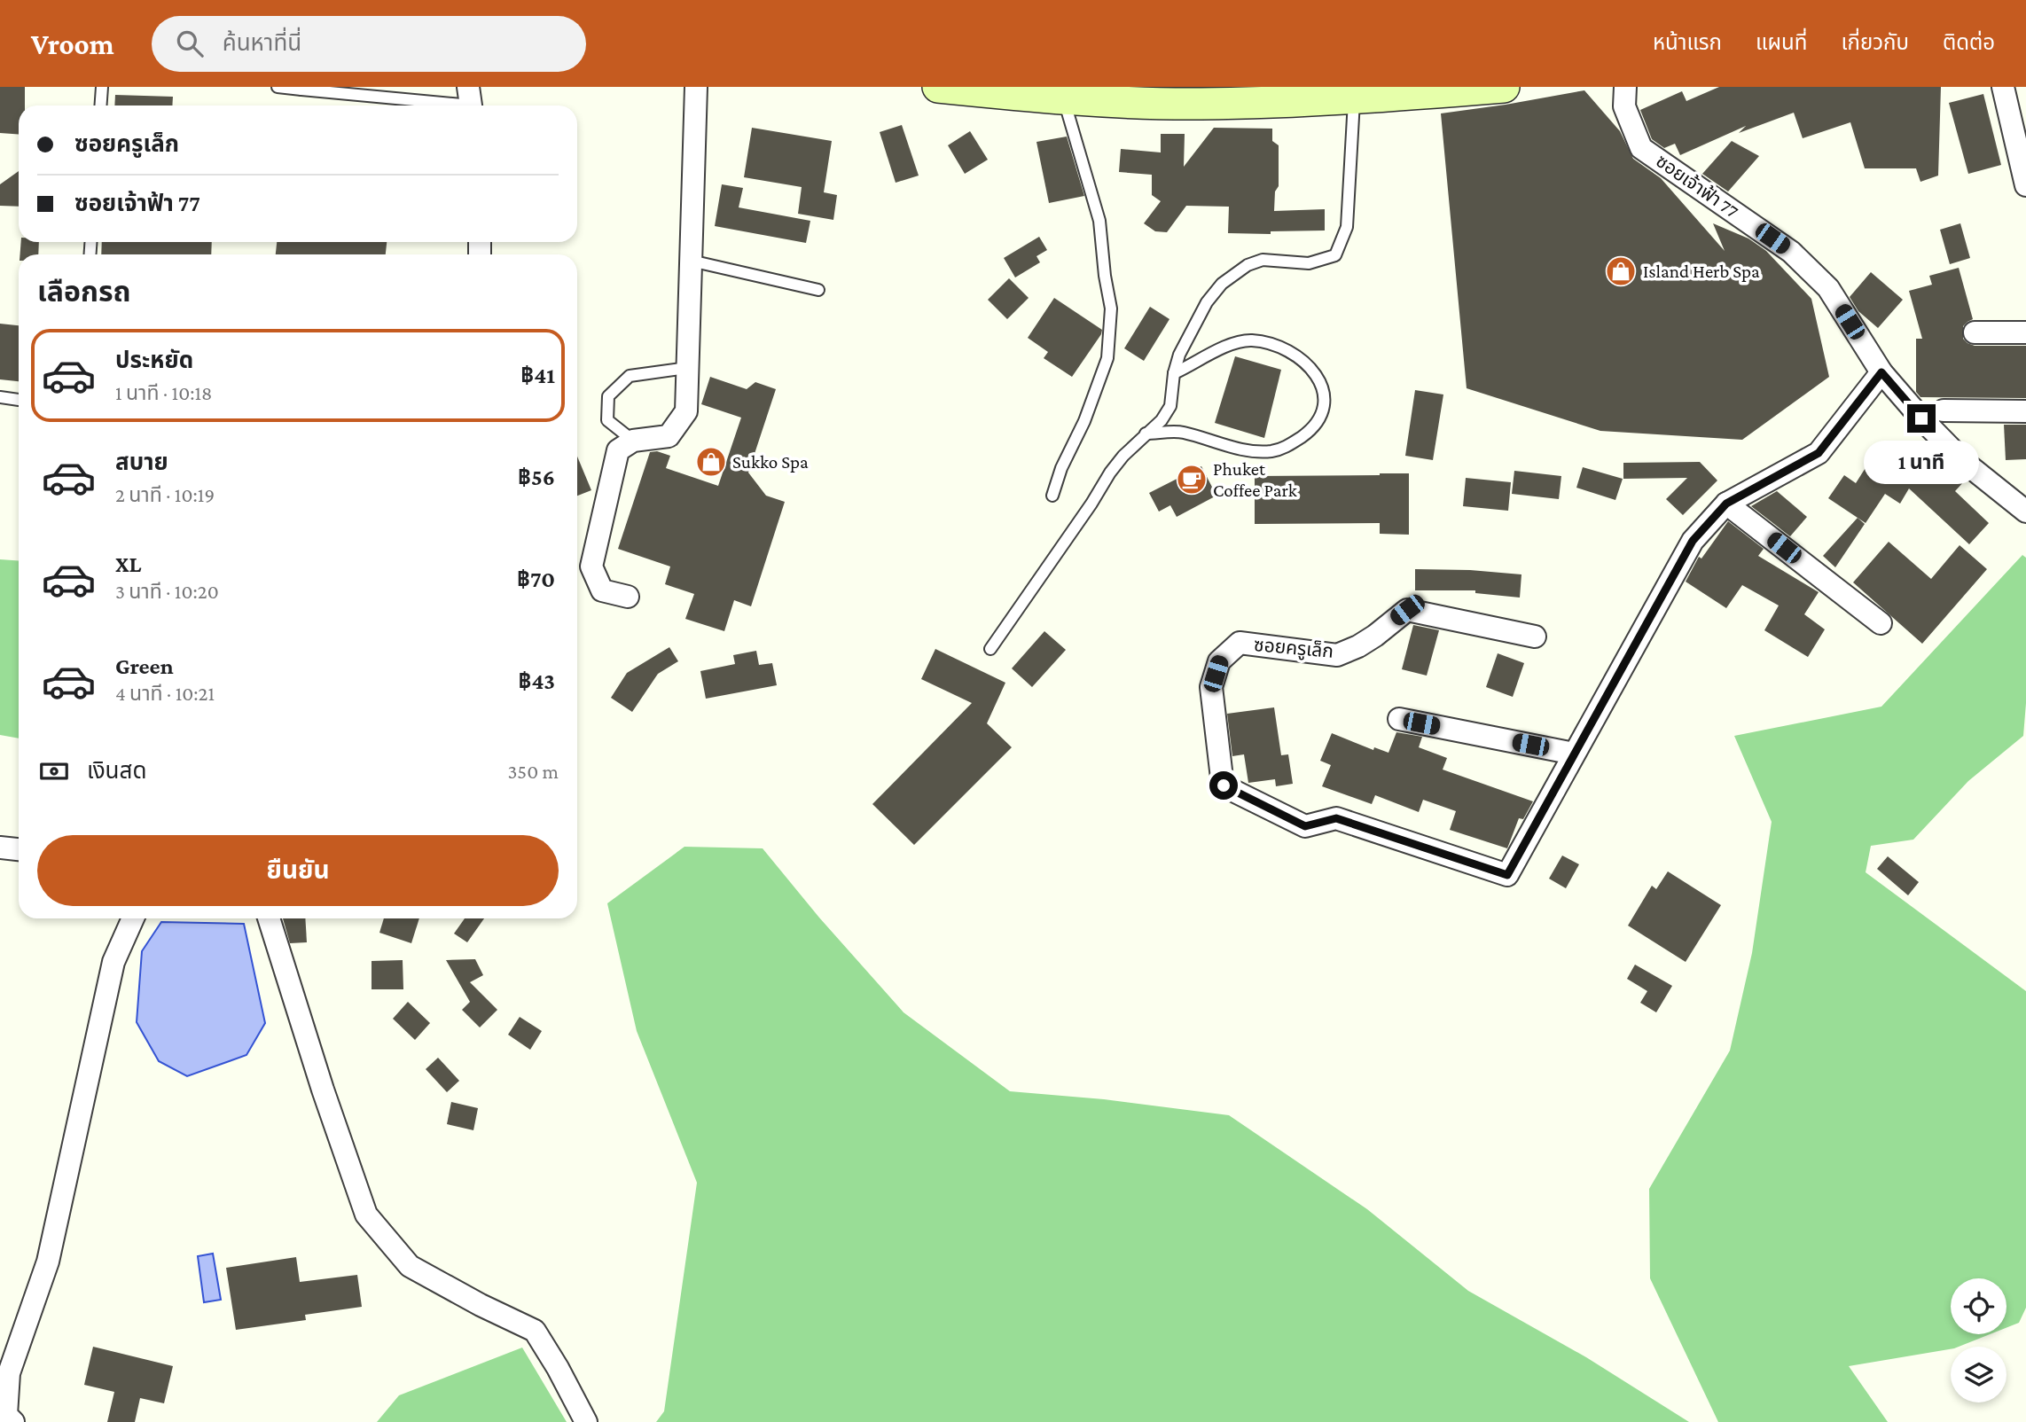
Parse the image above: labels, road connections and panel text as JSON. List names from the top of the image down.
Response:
{
  "streets": {
    "street": ["ซอยเจ้าฟ้า 77", "ซอยครูเล็ก"]
  },
  "crossings": [
    ["ซอยเจ้าฟ้า 77", "ซอยครูเล็ก"]
  ],
  "places": {
    "shop": ["Island Herb Spa", "Sukko Spa"],
    "cafe": ["Phuket Coffee Park"]
  },
  "page": {
    "header": "Vroom",
    "search": "ค้นหาที่นี่",
    "nav": [
      "หน้าแรก",
      "แผนที่",
      "เกี่ยวกับ",
      "ติดต่อ"
    ],
    "banner": ["ซอยครูเล็ก", "ซอยเจ้าฟ้า 77"],
    "heading": "เลือกรถ",
    "list": [
      {
        "name": "ประหยัด",
        "note": "1 นาที · 10:18",
        "value": "฿41"
      },
      {
        "name": "สบาย",
        "note": "2 นาที · 10:19",
        "value": "฿56"
      },
      {
        "name": "XL",
        "note": "3 นาที · 10:20",
        "value": "฿70"
      },
      {
        "name": "Green",
        "note": "4 นาที · 10:21",
        "value": "฿43"
      }
    ],
    "bubble": "1 นาที",
    "pay": ["เงินสด", "350 m"],
    "buttons": "ยืนยัน"
  }
}
